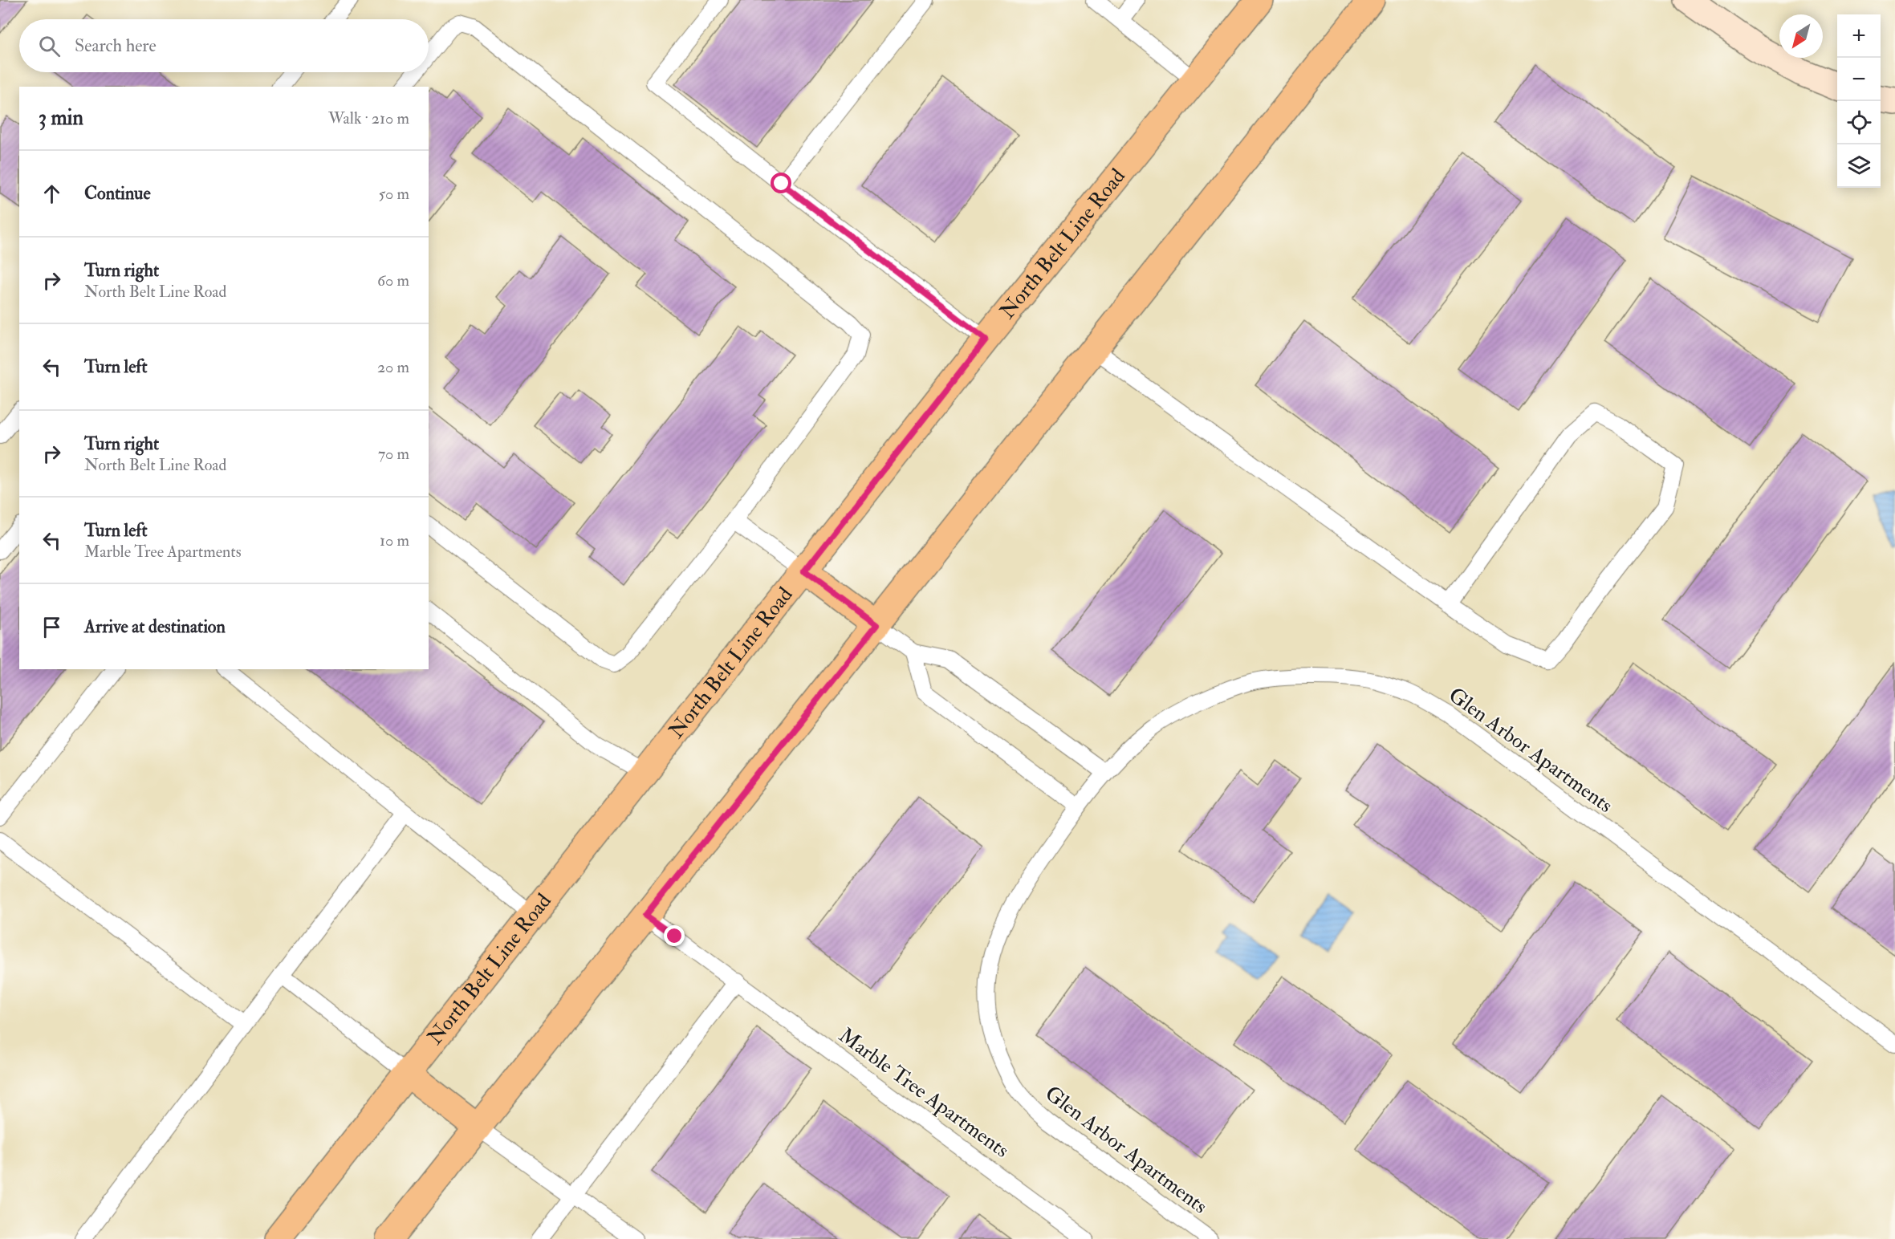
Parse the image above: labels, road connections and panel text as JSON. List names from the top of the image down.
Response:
{
  "streets": {
    "main road": ["North Belt Line Road"],
    "lane": ["Glen Arbor Apartments", "Marble Tree Apartments"]
  },
  "north": "bottom left",
  "page": {
    "map_buttons": ["+", "−"],
    "search": "Search here",
    "heading": ["3 min", "Walk · 210 m"],
    "list": [
      ["Continue", "50 m"],
      ["Turn right", "North Belt Line Road", "60 m"],
      ["Turn left", "20 m"],
      ["Turn right", "North Belt Line Road", "70 m"],
      ["Turn left", "Marble Tree Apartments", "10 m"],
      "Arrive at destination"
    ]
  }
}
